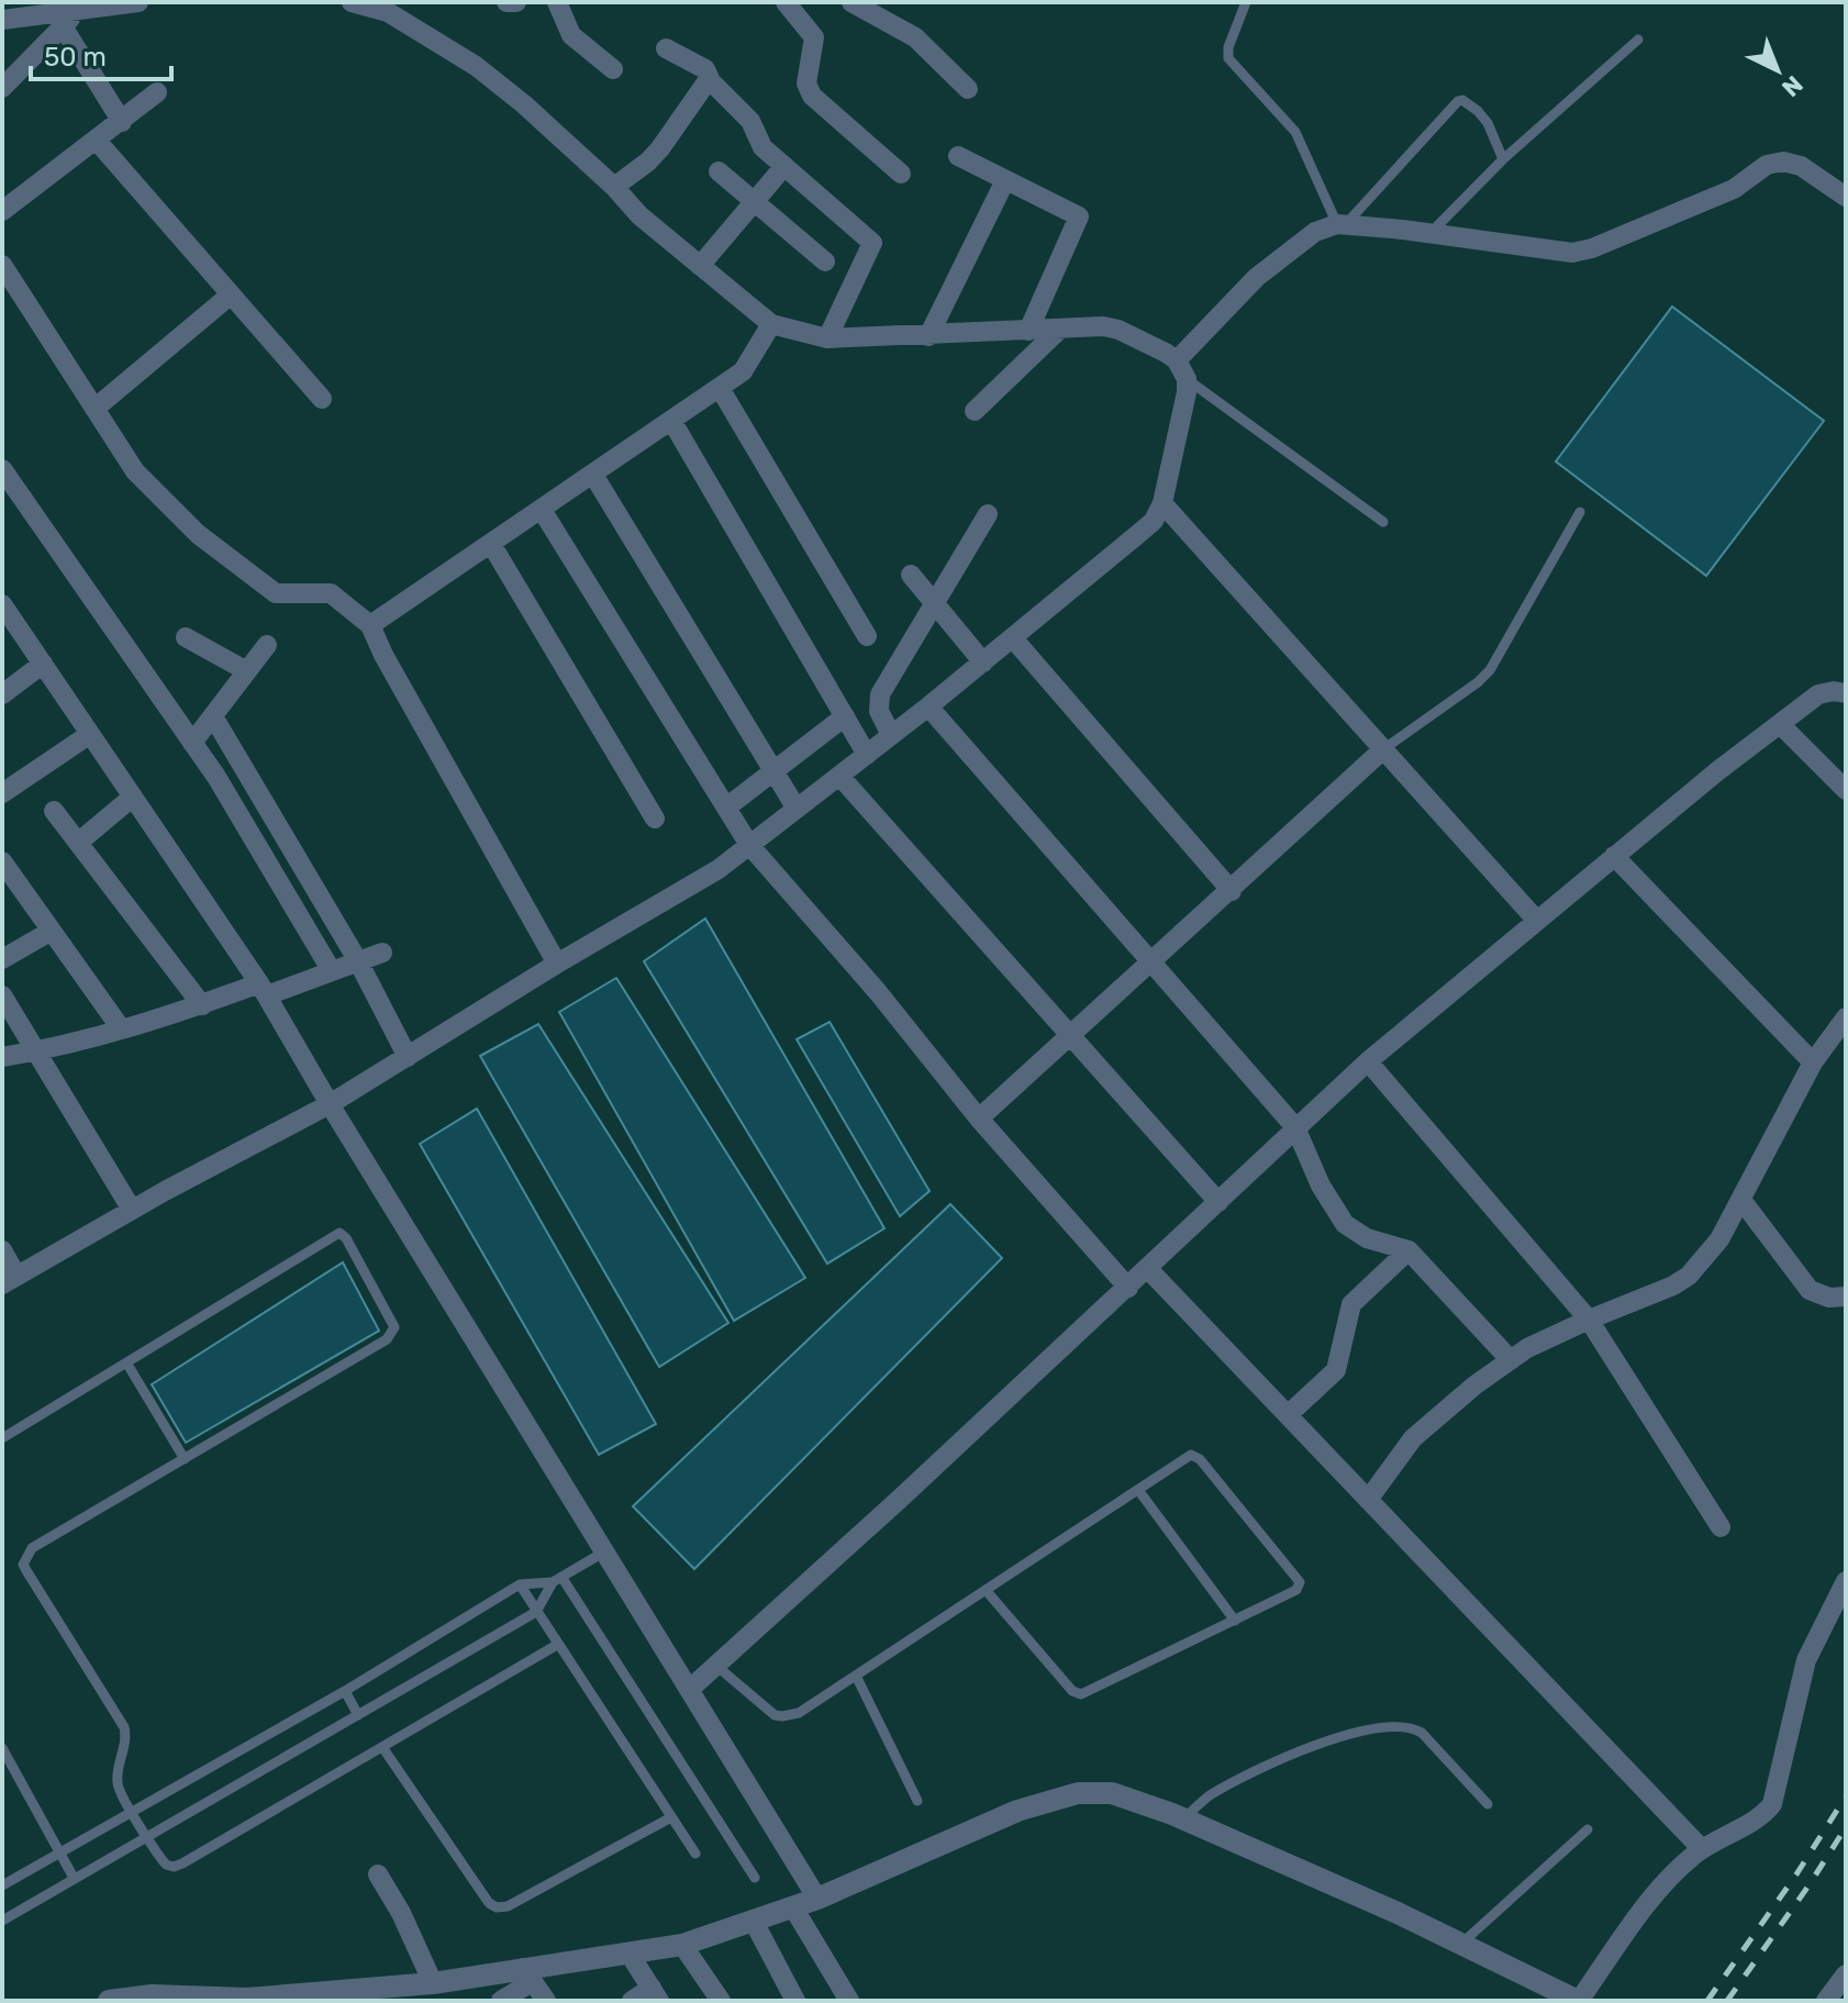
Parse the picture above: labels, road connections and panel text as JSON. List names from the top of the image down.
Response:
{
  "scale_bar": "50 m",
  "north": "bottom right"
}
